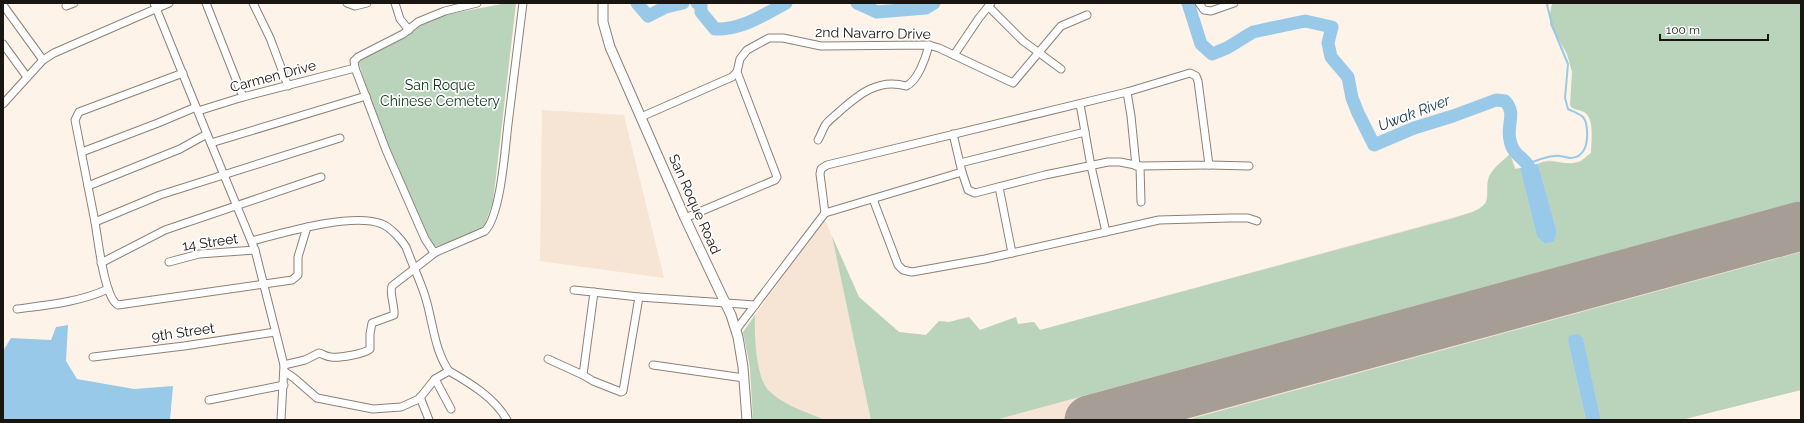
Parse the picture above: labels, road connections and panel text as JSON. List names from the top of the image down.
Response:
{
  "streets": {
    "main road": ["San Roque Road"],
    "street": [
      "2nd Navarro Drive",
      "Carmen Drive",
      "14 Street",
      "9th Street"
    ]
  },
  "water": ["Uwak River"],
  "parks": ["San Roque Chinese Cemetery"],
  "scale_bar": "100 m"
}
